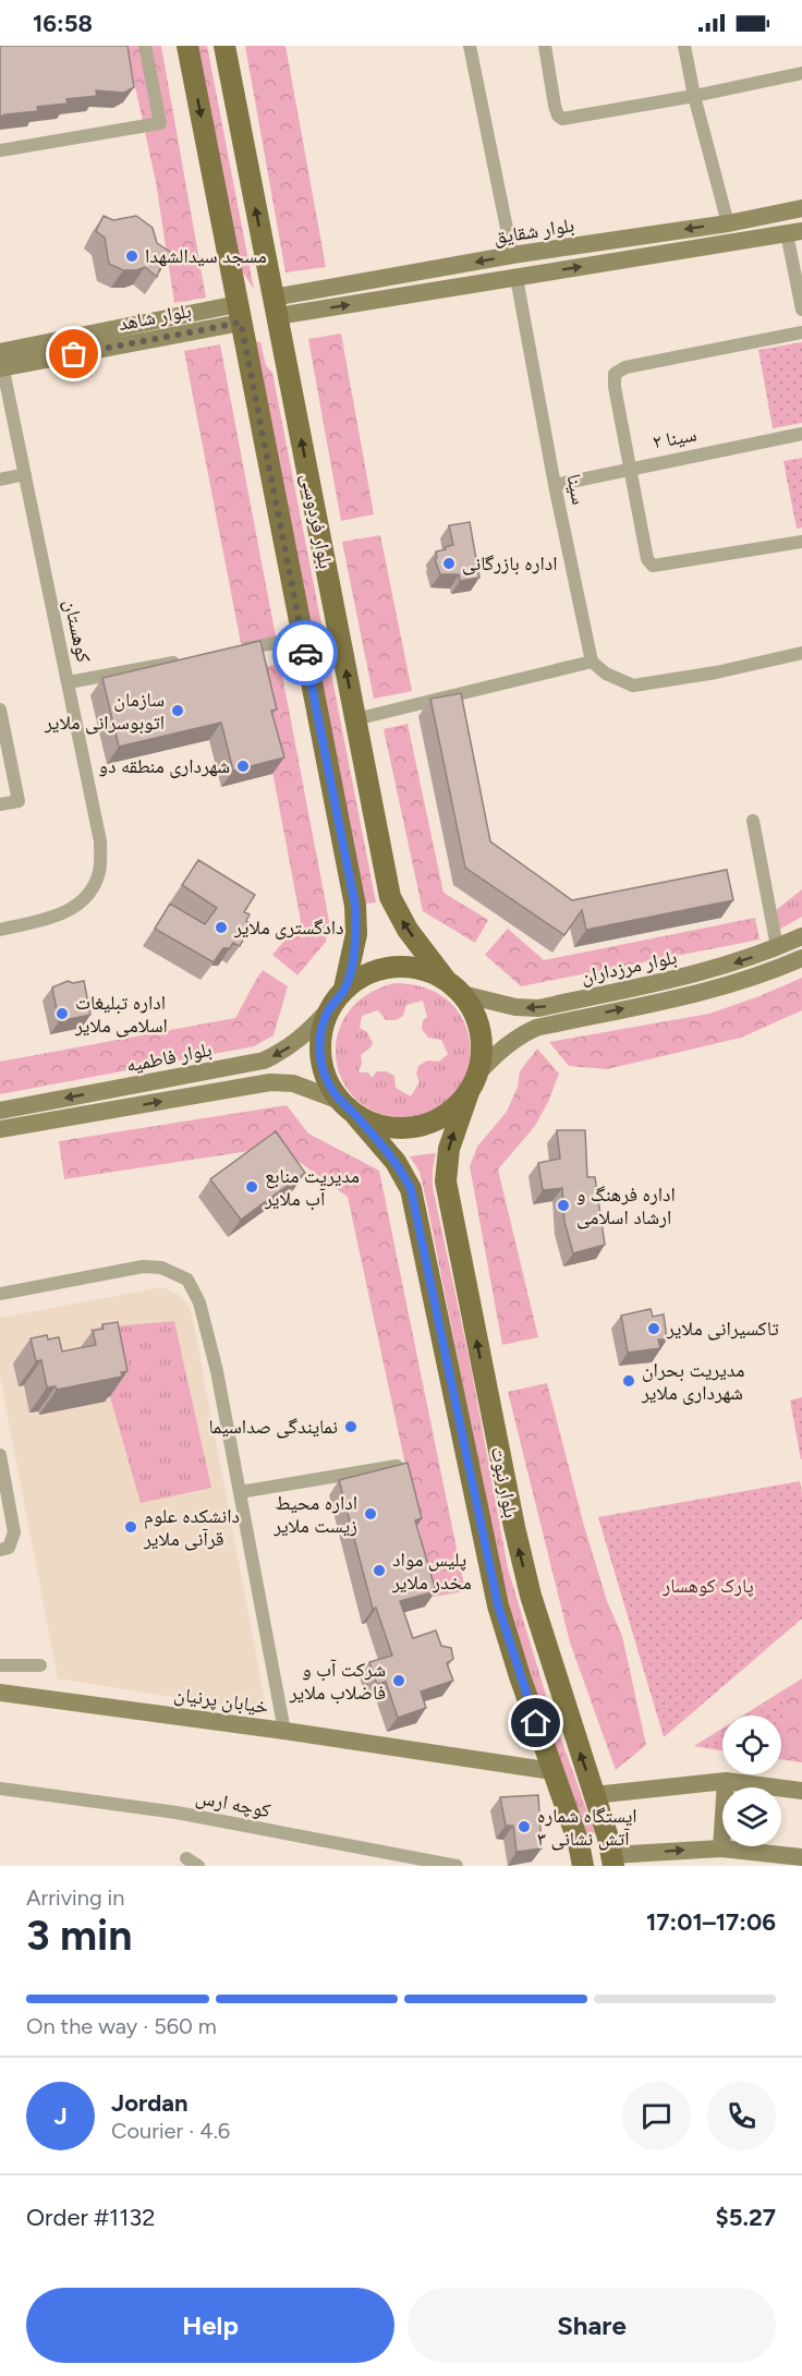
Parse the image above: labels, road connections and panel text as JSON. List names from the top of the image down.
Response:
{
  "streets": {
    "main road": [
      "بلوار شقایق",
      "بلوار شاهد",
      "بلوار فردوسی",
      "بلوار مرزداران",
      "بلوار فاطمیه",
      "بلوار نبوت",
      "خیابان پرنیان"
    ],
    "street": [
      "سینا ۲",
      "سینا",
      "کوهستان",
      "کوچه ارس"
    ]
  },
  "crossings": [
    ["بلوار شقایق", "بلوار فردوسی"],
    ["بلوار شاهد", "بلوار فردوسی"],
    ["بلوار شاهد", "کوهستان"],
    ["سینا ۲", "سینا"],
    ["بلوار فردوسی", "بلوار مرزداران"],
    ["بلوار فردوسی", "بلوار فاطمیه"],
    ["بلوار فردوسی", "بلوار نبوت"],
    ["بلوار مرزداران", "بلوار فاطمیه"],
    ["بلوار مرزداران", "بلوار نبوت"],
    ["بلوار فاطمیه", "بلوار نبوت"],
    ["بلوار نبوت", "خیابان پرنیان"]
  ],
  "parks": ["پارک کوهسار"],
  "places": [
    "مسجد سیدالشهدا",
    "اداره بازرگانی",
    "سازمان اتوبوسرانی ملایر",
    "شهرداری منطقه دو",
    "دادگستری ملایر",
    "اداره تبلیغات اسلامی ملایر",
    "مدیریت منابع آب ملایر",
    "اداره فرهنگ و ارشاد اسلامی",
    "تاکسیرانی ملایر",
    "مدیریت بحران شهرداری ملایر",
    "نمایندگی صداسیما",
    "اداره محیط زیست ملایر",
    "دانشکده علوم قرآنی ملایر",
    "پلیس مواد مخدر ملایر",
    "شرکت آب و فاضلاب ملایر",
    "ایستگاه شماره ۳ آتش نشانی"
  ],
  "page": {
    "status": "16:58",
    "heading": ["3 min", "Arriving in", "17:01–17:06"],
    "panel": [
      "Jordan",
      "Courier · 4.6",
      "Order #1132",
      "$5.27"
    ],
    "bar": "On the way · 560 m",
    "round": "J",
    "buttons": ["Help", "Share"]
  }
}
